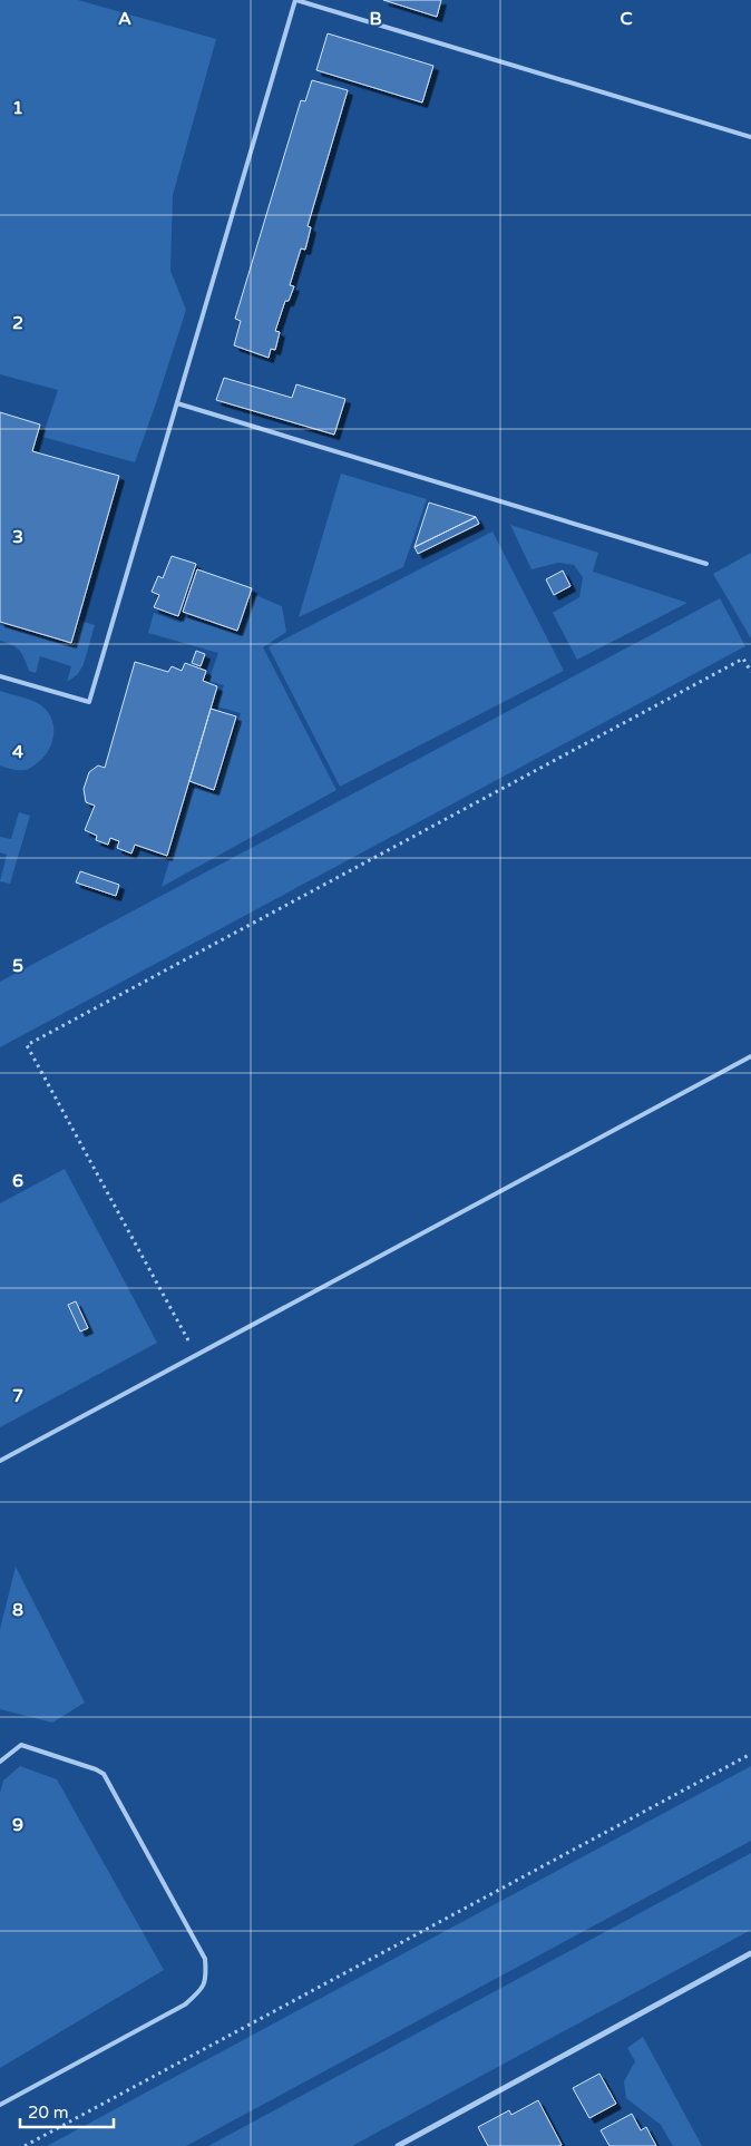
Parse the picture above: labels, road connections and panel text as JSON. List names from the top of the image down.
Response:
{
  "scale_bar": "20 m",
  "grid": {
    "columns": ["A", "B", "C"],
    "rows": [
      "1",
      "2",
      "3",
      "4",
      "5",
      "6",
      "7",
      "8",
      "9"
    ]
  }
}
